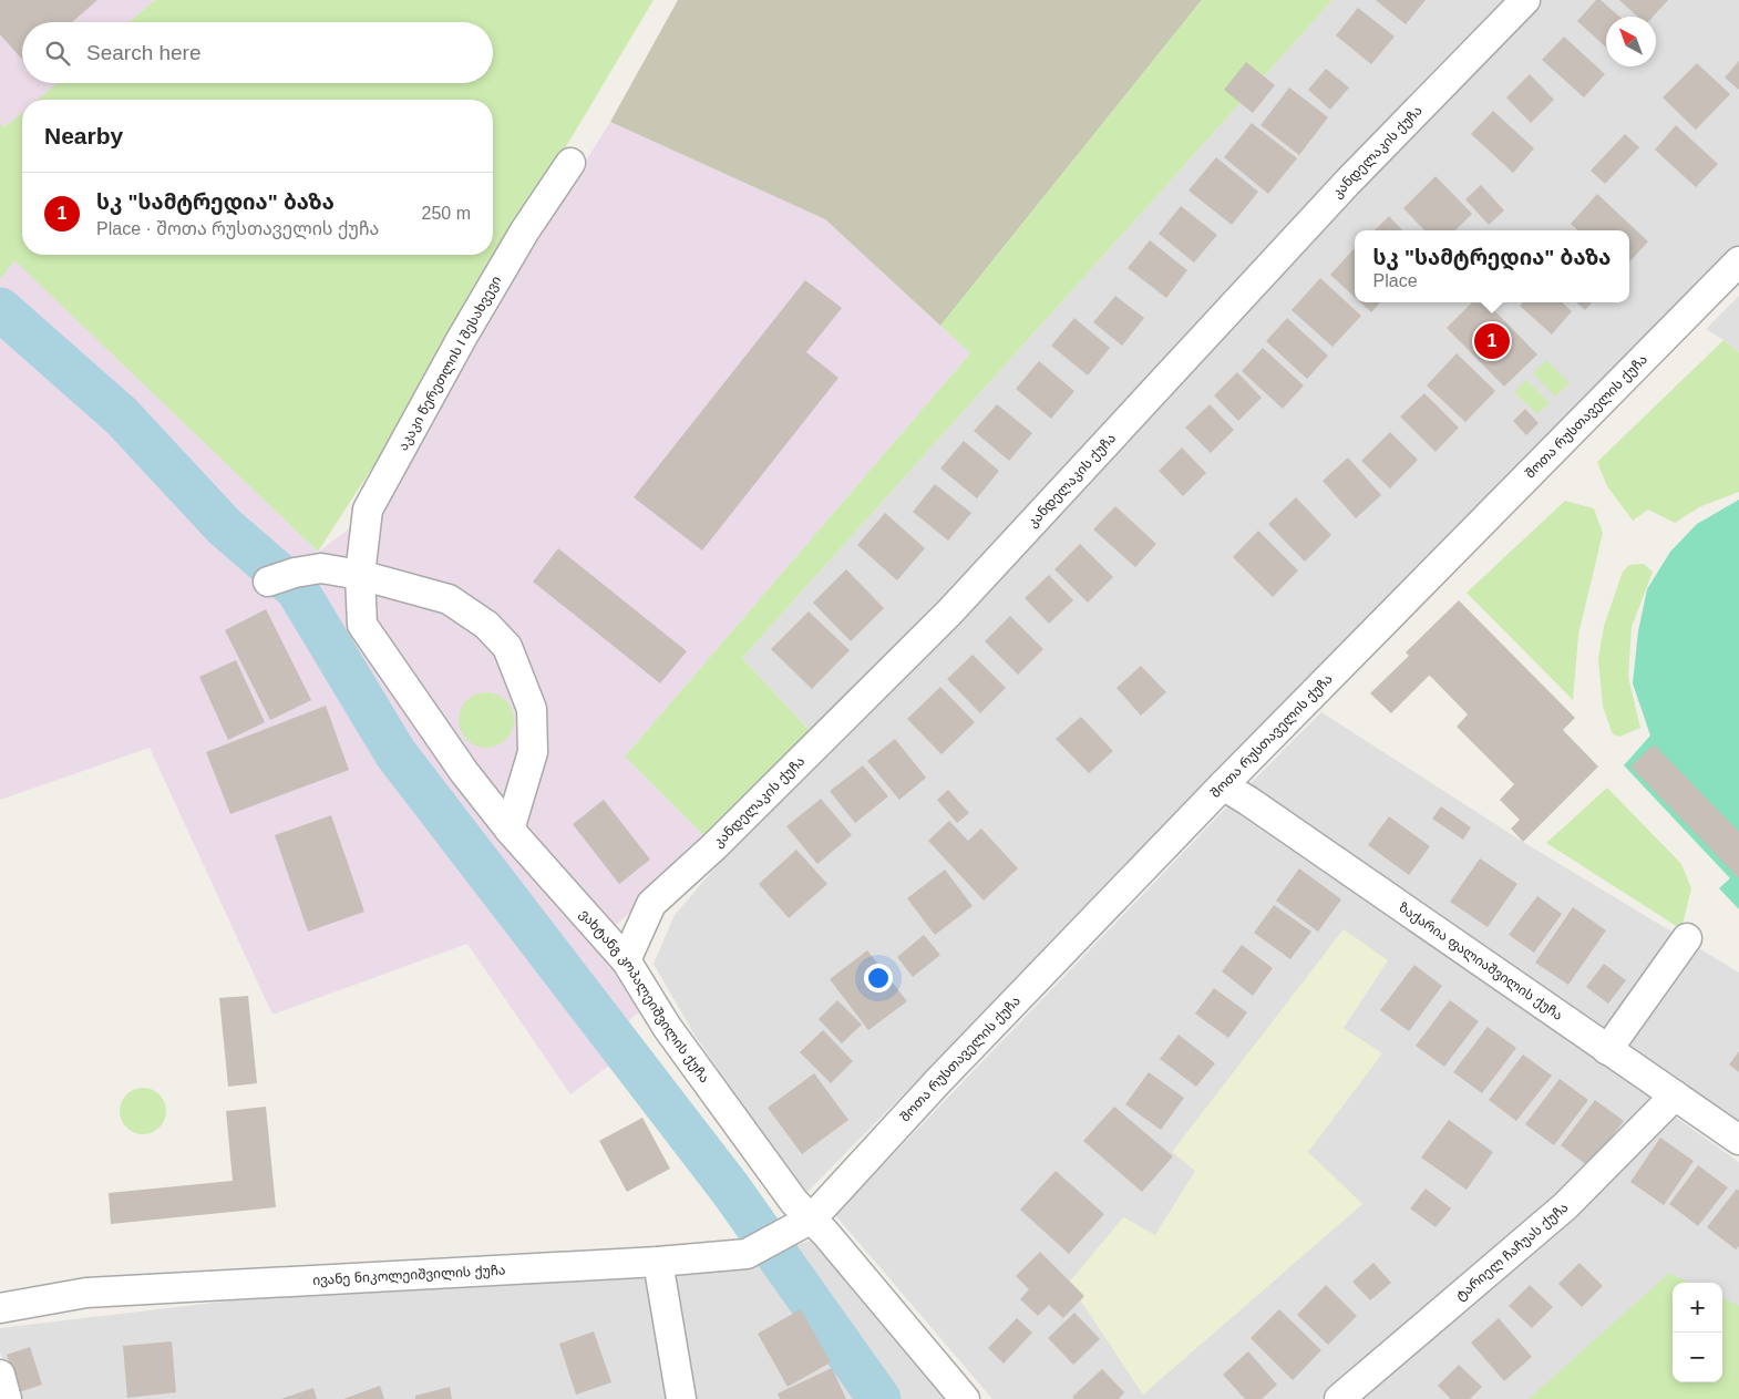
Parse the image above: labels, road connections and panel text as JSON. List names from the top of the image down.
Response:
{
  "streets": {
    "street": [
      "კანდელაკის ქუჩა",
      "აკაკი წერეთლის I შესახვევი",
      "შოთა რუსთაველის ქუჩა",
      "ზაქარია ფალიაშვილის ქუჩა",
      "ვახტანგ კოპალეიშვილის ქუჩა",
      "ტარიელ ჩაჩუას ქუჩა",
      "ივანე ნიკოლეიშვილის ქუჩა"
    ]
  },
  "crossings": [
    ["კანდელაკის ქუჩა", "ვახტანგ კოპალეიშვილის ქუჩა"],
    ["აკაკი წერეთლის I შესახვევი", "ვახტანგ კოპალეიშვილის ქუჩა"],
    ["შოთა რუსთაველის ქუჩა", "ზაქარია ფალიაშვილის ქუჩა"],
    ["შოთა რუსთაველის ქუჩა", "ვახტანგ კოპალეიშვილის ქუჩა"],
    ["შოთა რუსთაველის ქუჩა", "ივანე ნიკოლეიშვილის ქუჩა"],
    ["ზაქარია ფალიაშვილის ქუჩა", "ტარიელ ჩაჩუას ქუჩა"],
    ["ვახტანგ კოპალეიშვილის ქუჩა", "ივანე ნიკოლეიშვილის ქუჩა"]
  ],
  "north": "top left",
  "page": {
    "search": "Search here",
    "heading": "Nearby",
    "list": [
      {
        "mark": "1",
        "name": "სკ \"სამტრედია\" ბაზა",
        "note": "Place · შოთა რუსთაველის ქუჩა",
        "value": "250 m"
      }
    ],
    "popup": ["სკ \"სამტრედია\" ბაზა", "Place"],
    "pins": "1",
    "map_buttons": ["+", "−"]
  }
}
